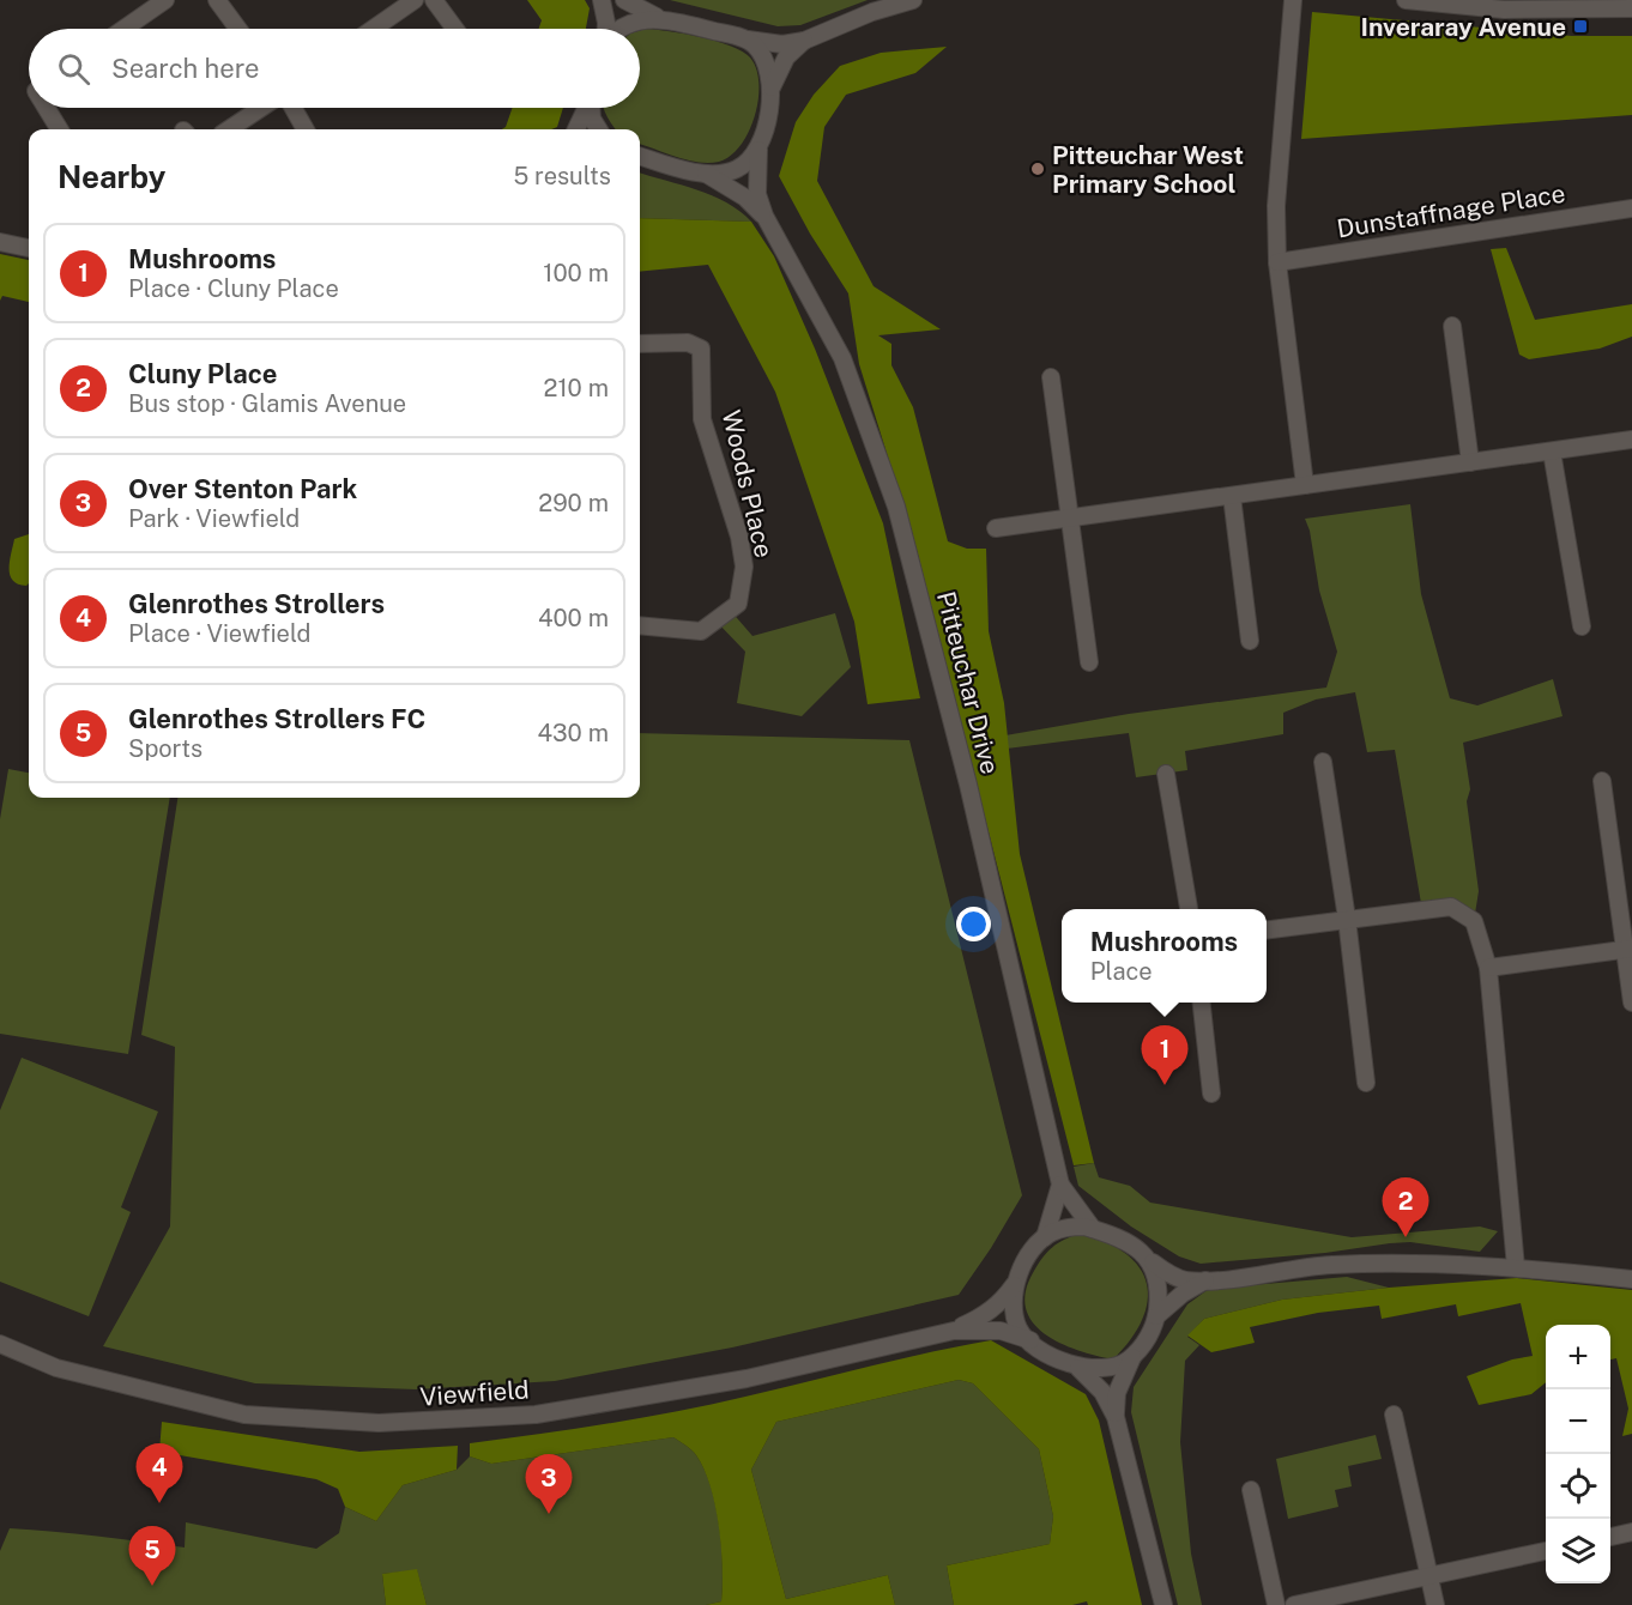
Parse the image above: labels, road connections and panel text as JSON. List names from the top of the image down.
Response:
{
  "streets": {
    "street": [
      "Dunstaffnage Place",
      "Woods Place",
      "Pitteuchar Drive",
      "Viewfield"
    ]
  },
  "crossings": [
    ["Pitteuchar Drive", "Viewfield"]
  ],
  "places": {
    "transit": ["Inveraray Avenue"],
    "other": ["Pitteuchar West Primary School"]
  },
  "page": {
    "search": "Search here",
    "heading": ["Nearby", "5 results"],
    "list": [
      {
        "mark": "1",
        "name": "Mushrooms",
        "note": "Place · Cluny Place",
        "value": "100 m"
      },
      {
        "mark": "2",
        "name": "Cluny Place",
        "note": "Bus stop · Glamis Avenue",
        "value": "210 m"
      },
      {
        "mark": "3",
        "name": "Over Stenton Park",
        "note": "Park · Viewfield",
        "value": "290 m"
      },
      {
        "mark": "4",
        "name": "Glenrothes Strollers",
        "note": "Place · Viewfield",
        "value": "400 m"
      },
      {
        "mark": "5",
        "name": "Glenrothes Strollers FC",
        "note": "Sports",
        "value": "430 m"
      }
    ],
    "popup": ["Mushrooms", "Place"],
    "pins": [
      "1",
      "2",
      "4",
      "3",
      "5"
    ],
    "map_buttons": ["+", "−"]
  }
}
